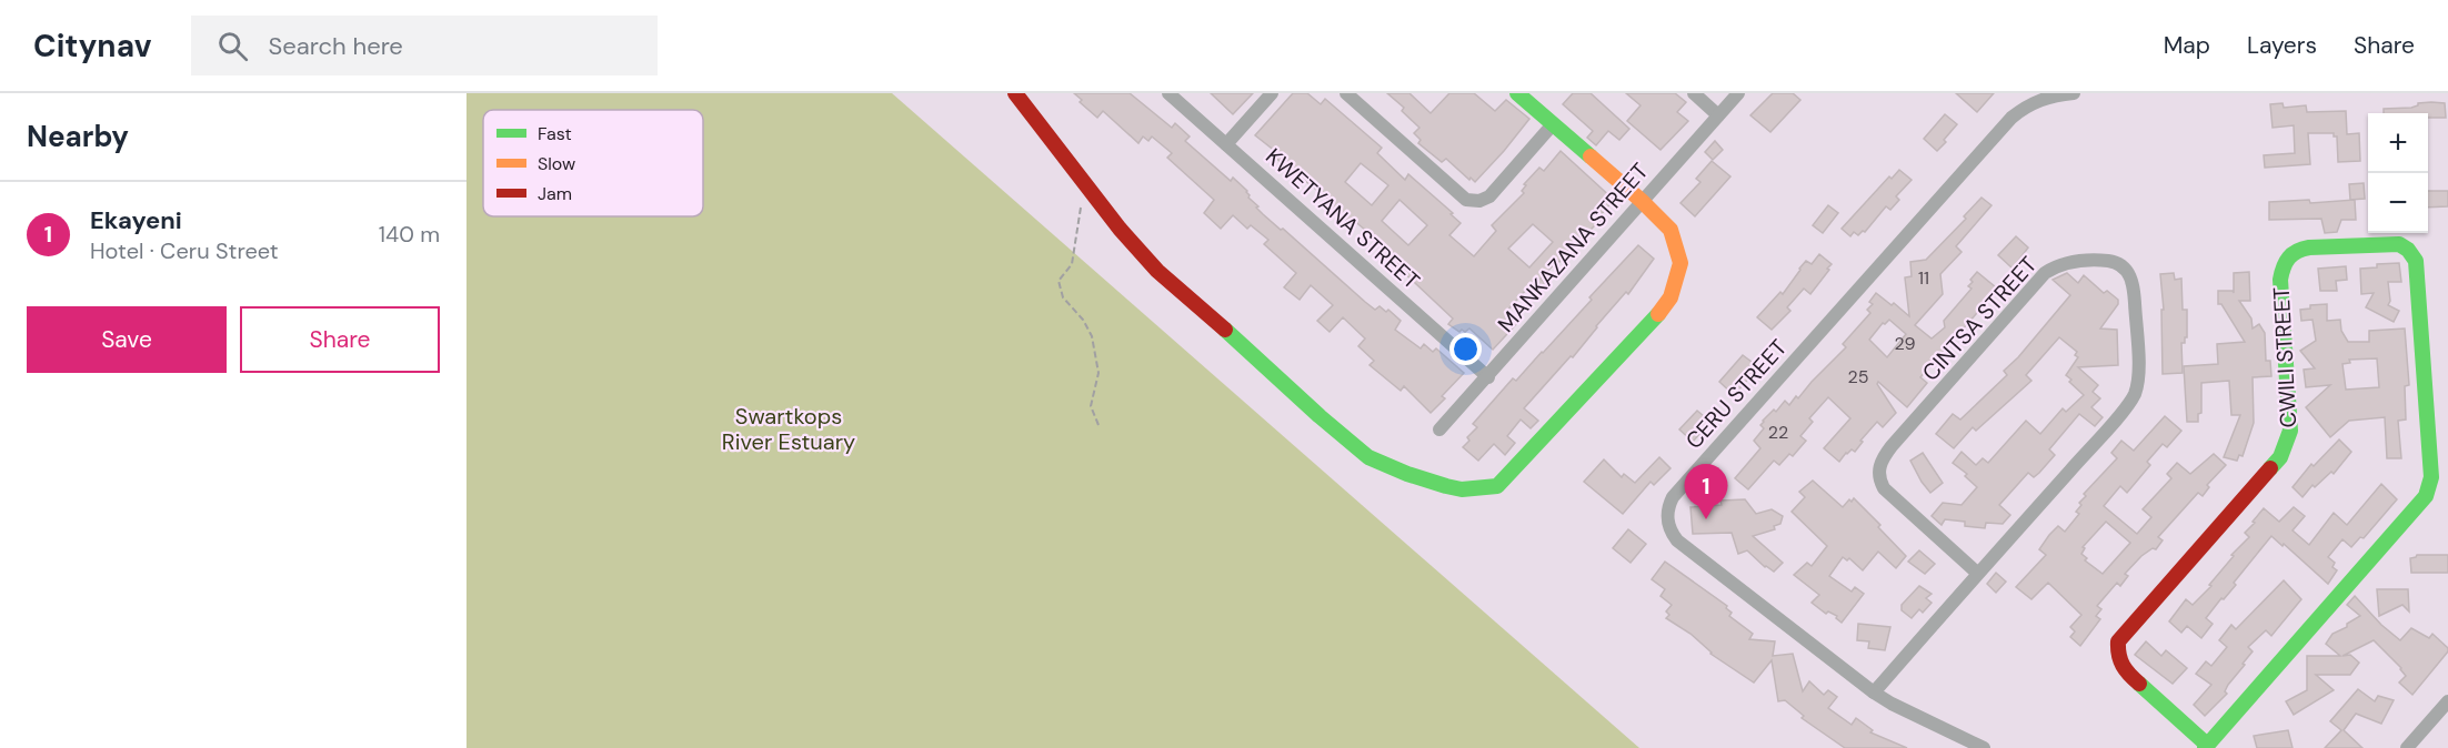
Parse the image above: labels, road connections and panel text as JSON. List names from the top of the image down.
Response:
{
  "streets": {
    "street": [
      "KWETYANA STREET",
      "MANKAZANA STREET",
      "CINTSA STREET",
      "CWILI STREET",
      "CERU STREET"
    ]
  },
  "crossings": [
    ["KWETYANA STREET", "MANKAZANA STREET"],
    ["CINTSA STREET", "CERU STREET"]
  ],
  "parks": ["Swartkops River Estuary"],
  "house_numbers": [
    "11",
    "29",
    "25",
    "22"
  ],
  "legend": ["Fast", "Slow", "Jam"],
  "page": {
    "header": "Citynav",
    "search": "Search here",
    "nav": ["Map", "Layers", "Share"],
    "heading": "Nearby",
    "map_buttons": ["+", "−"],
    "list": [
      {
        "mark": "1",
        "name": "Ekayeni",
        "note": "Hotel · Ceru Street",
        "value": "140 m"
      }
    ],
    "buttons": ["Save", "Share"],
    "pins": "1"
  }
}
